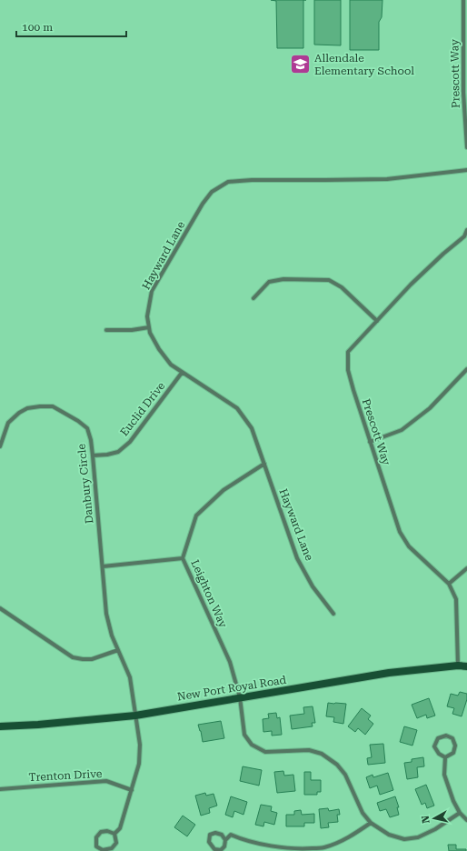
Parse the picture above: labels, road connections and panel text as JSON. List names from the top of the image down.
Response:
{
  "streets": {
    "street": [
      "Prescott Way",
      "Hayward Lane",
      "Euclid Drive",
      "Danbury Circle",
      "Leighton Way",
      "New Port Royal Road",
      "Trenton Drive"
    ]
  },
  "crossings": [
    ["Prescott Way", "New Port Royal Road"],
    ["Hayward Lane", "Euclid Drive"],
    ["Hayward Lane", "Leighton Way"],
    ["Euclid Drive", "Danbury Circle"],
    ["Danbury Circle", "New Port Royal Road"],
    ["Danbury Circle", "Trenton Drive"],
    ["Leighton Way", "New Port Royal Road"]
  ],
  "places": {
    "school or university": ["Allendale Elementary School"]
  },
  "scale_bar": "100 m",
  "north": "left"
}
